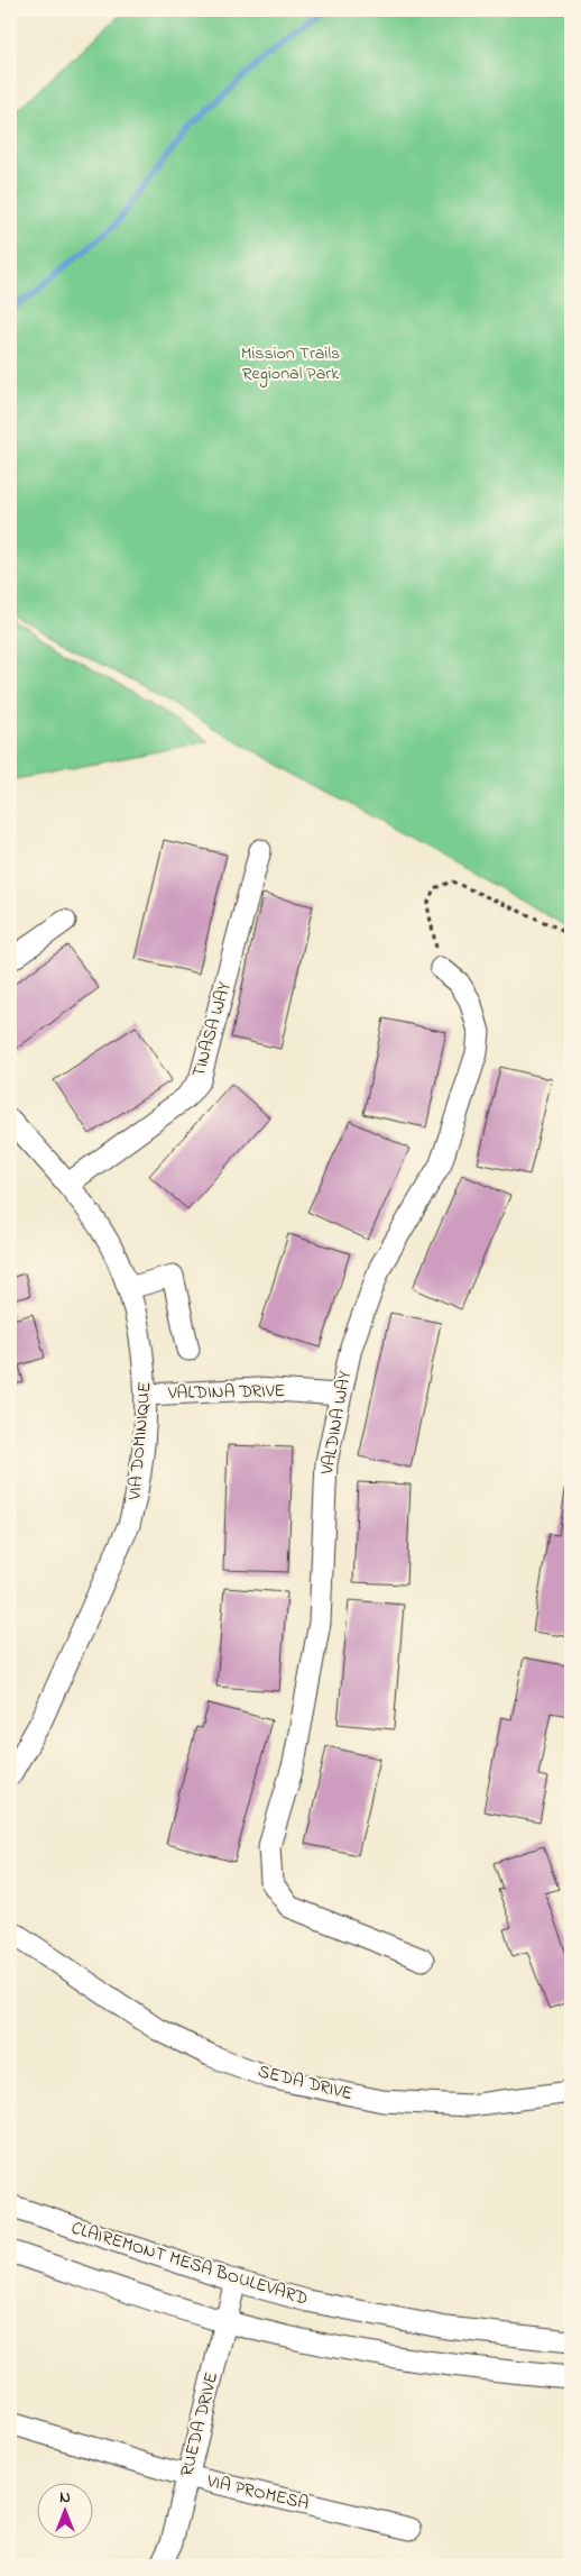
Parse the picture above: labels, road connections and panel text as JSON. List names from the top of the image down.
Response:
{
  "streets": {
    "street": [
      "TINASA WAY",
      "VALDINA DRIVE",
      "VALDINA WAY",
      "VIA DOMINIQUE",
      "SEDA DRIVE",
      "CLAIREMONT MESA BOULEVARD",
      "RUEDA DRIVE",
      "VIA PROMESA"
    ]
  },
  "crossings": [
    ["TINASA WAY", "VIA DOMINIQUE"],
    ["VALDINA DRIVE", "VALDINA WAY"],
    ["VALDINA DRIVE", "VIA DOMINIQUE"],
    ["CLAIREMONT MESA BOULEVARD", "RUEDA DRIVE"],
    ["RUEDA DRIVE", "VIA PROMESA"]
  ],
  "parks": ["Mission Trails Regional Park"],
  "north": "top"
}
